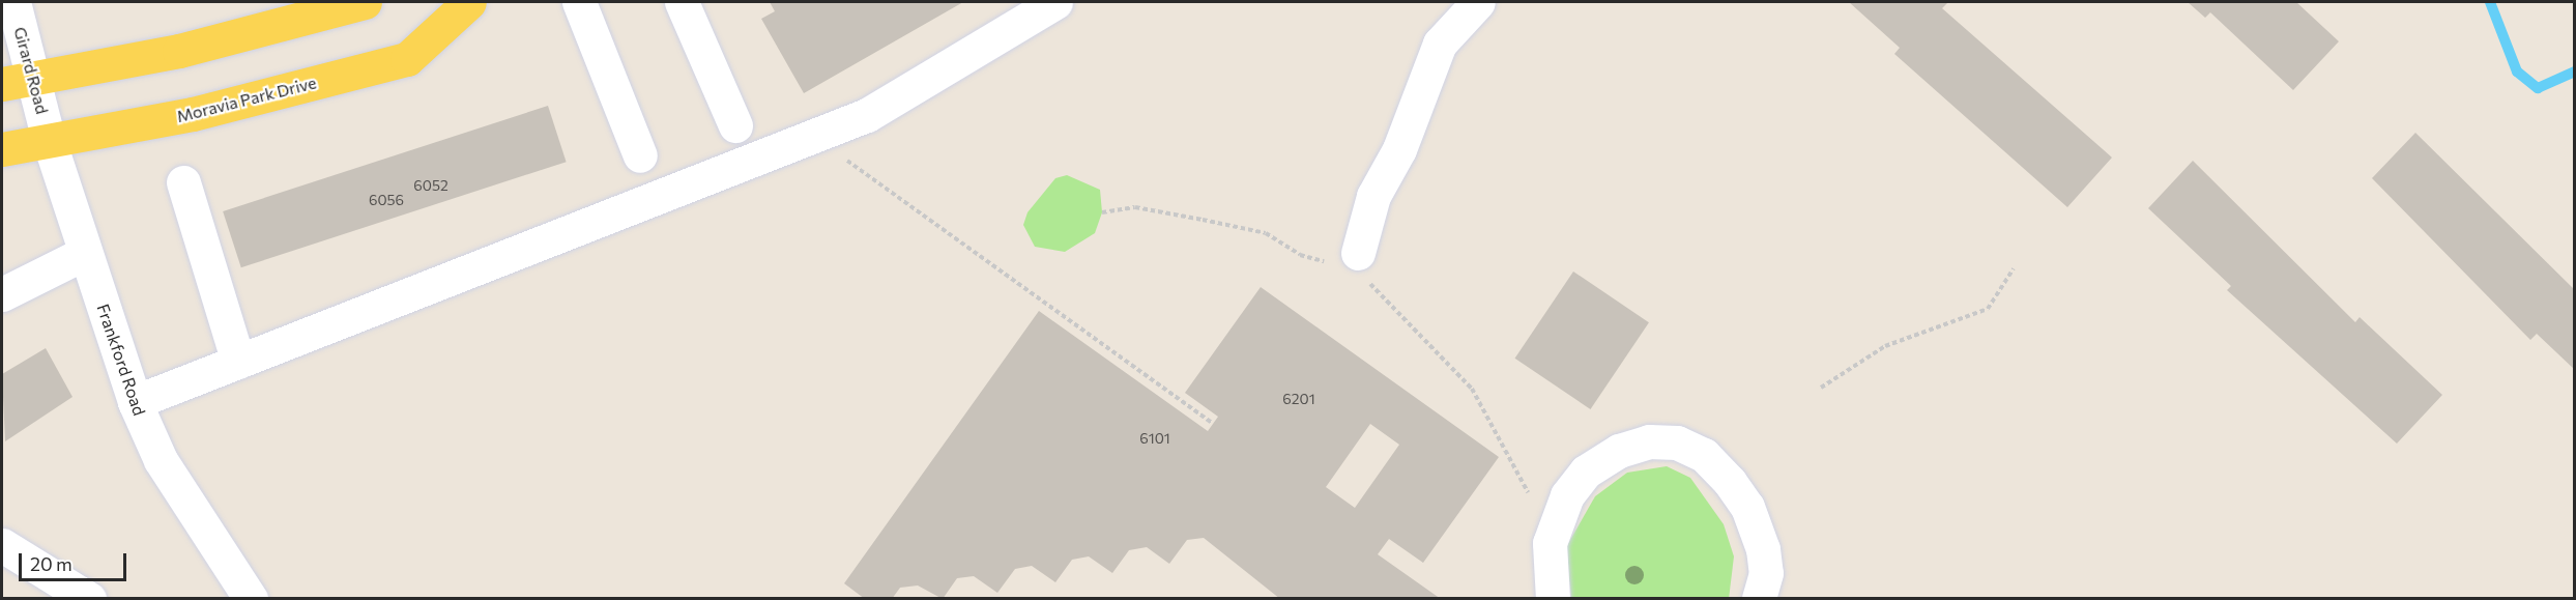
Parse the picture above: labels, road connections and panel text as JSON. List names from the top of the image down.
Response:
{
  "streets": {
    "main road": ["Moravia Park Drive"],
    "street": ["Girard Road", "Frankford Road"]
  },
  "crossings": [
    ["Girard Road", "Moravia Park Drive"],
    ["Girard Road", "Frankford Road"],
    ["Moravia Park Drive", "Frankford Road"]
  ],
  "house_numbers": [
    "6052",
    "6056",
    "6201",
    "6101"
  ],
  "scale_bar": "20 m"
}
